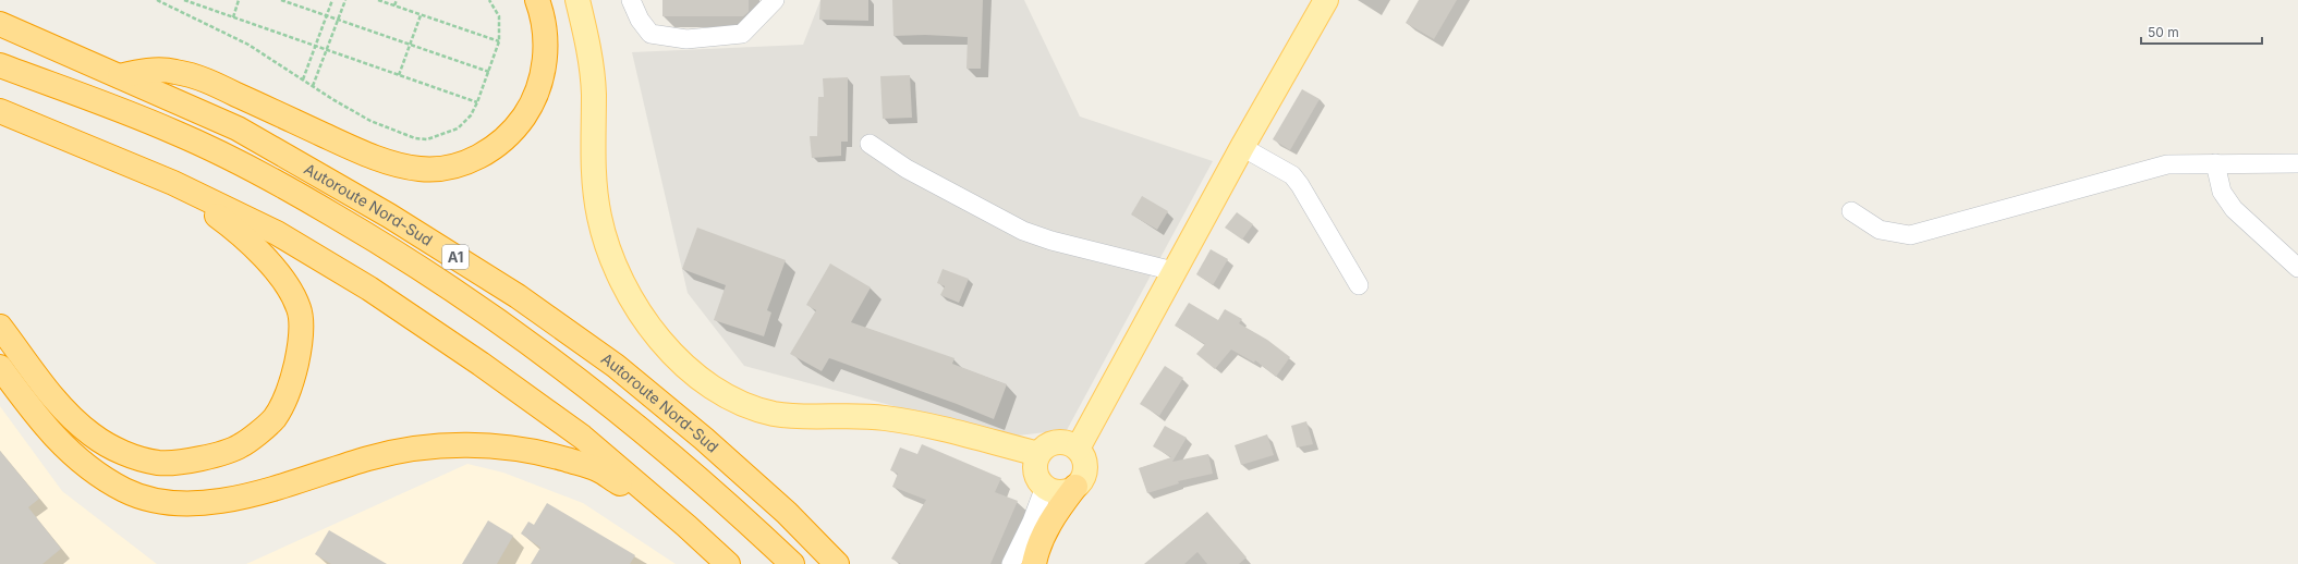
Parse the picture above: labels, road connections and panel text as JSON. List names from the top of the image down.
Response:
{
  "streets": {
    "highway": ["Autoroute Nord-Sud", "A1"]
  },
  "scale_bar": "50 m"
}
